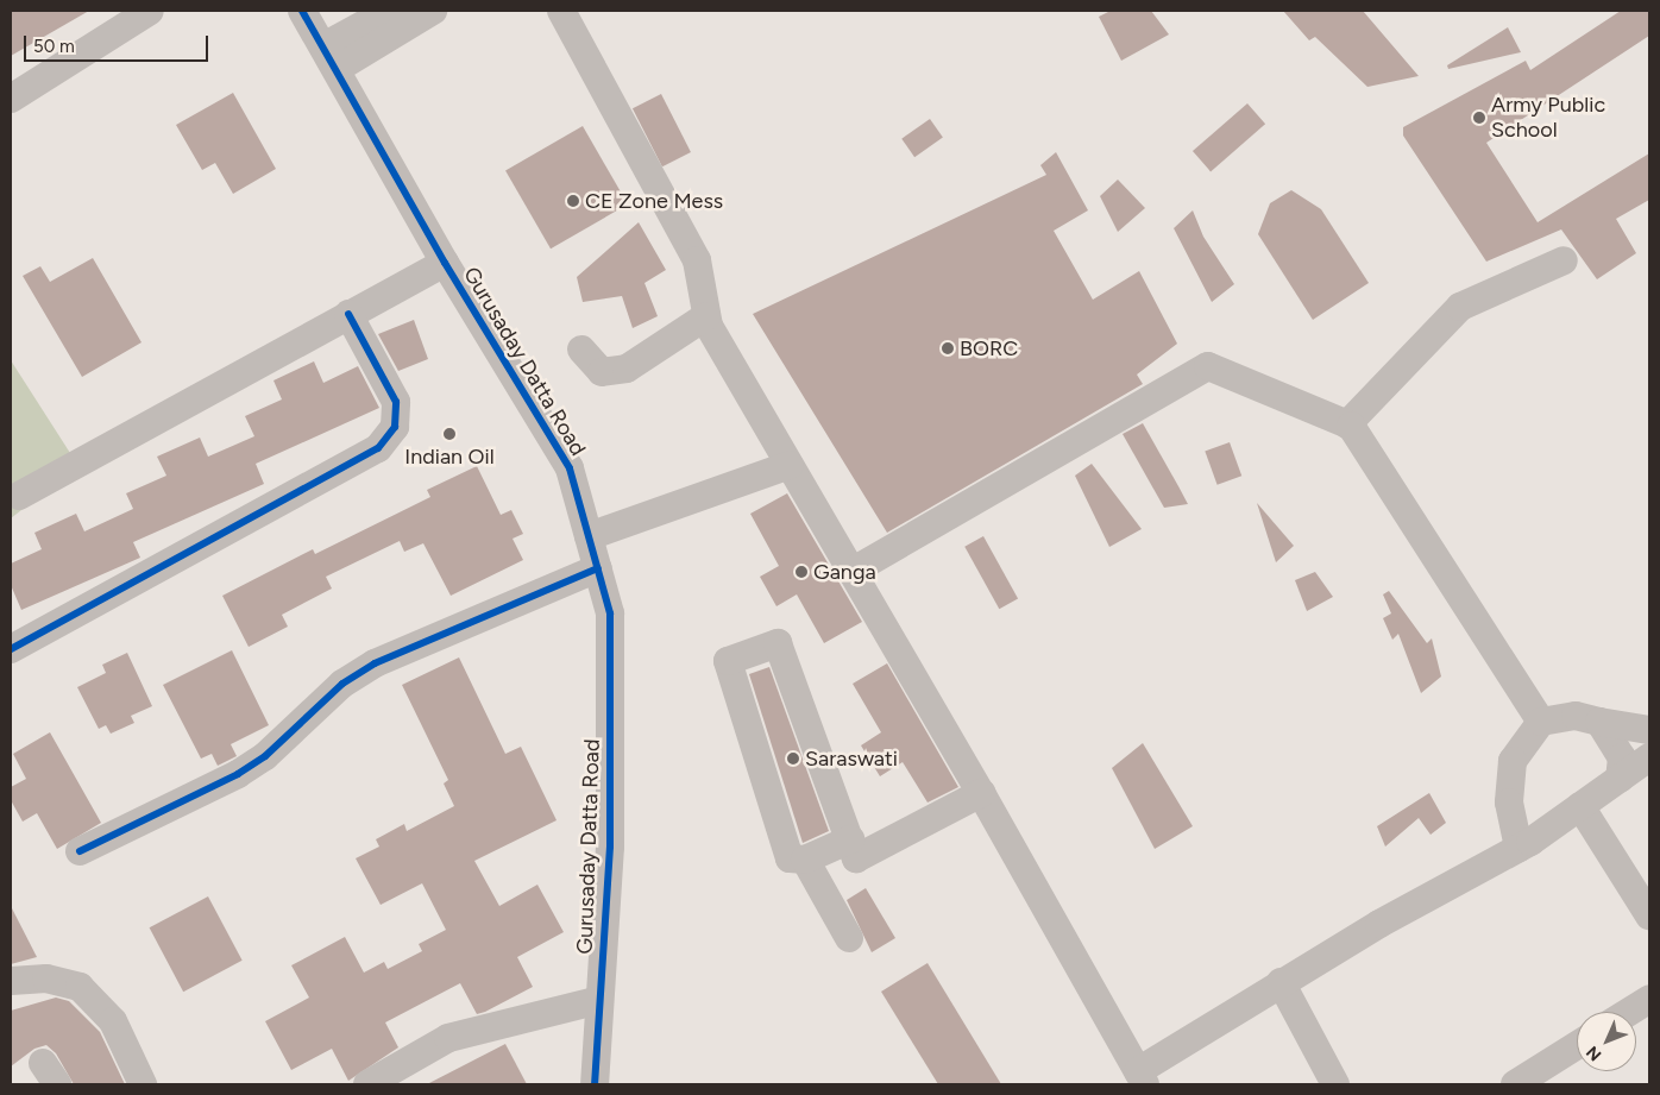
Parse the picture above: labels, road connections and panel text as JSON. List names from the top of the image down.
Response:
{
  "streets": {
    "street": ["Gurusaday Datta Road"]
  },
  "places": [
    "Army Public School",
    "CE Zone Mess",
    "BORC",
    "Indian Oil",
    "Ganga",
    "Saraswati"
  ],
  "scale_bar": "50 m",
  "north": "bottom left"
}
